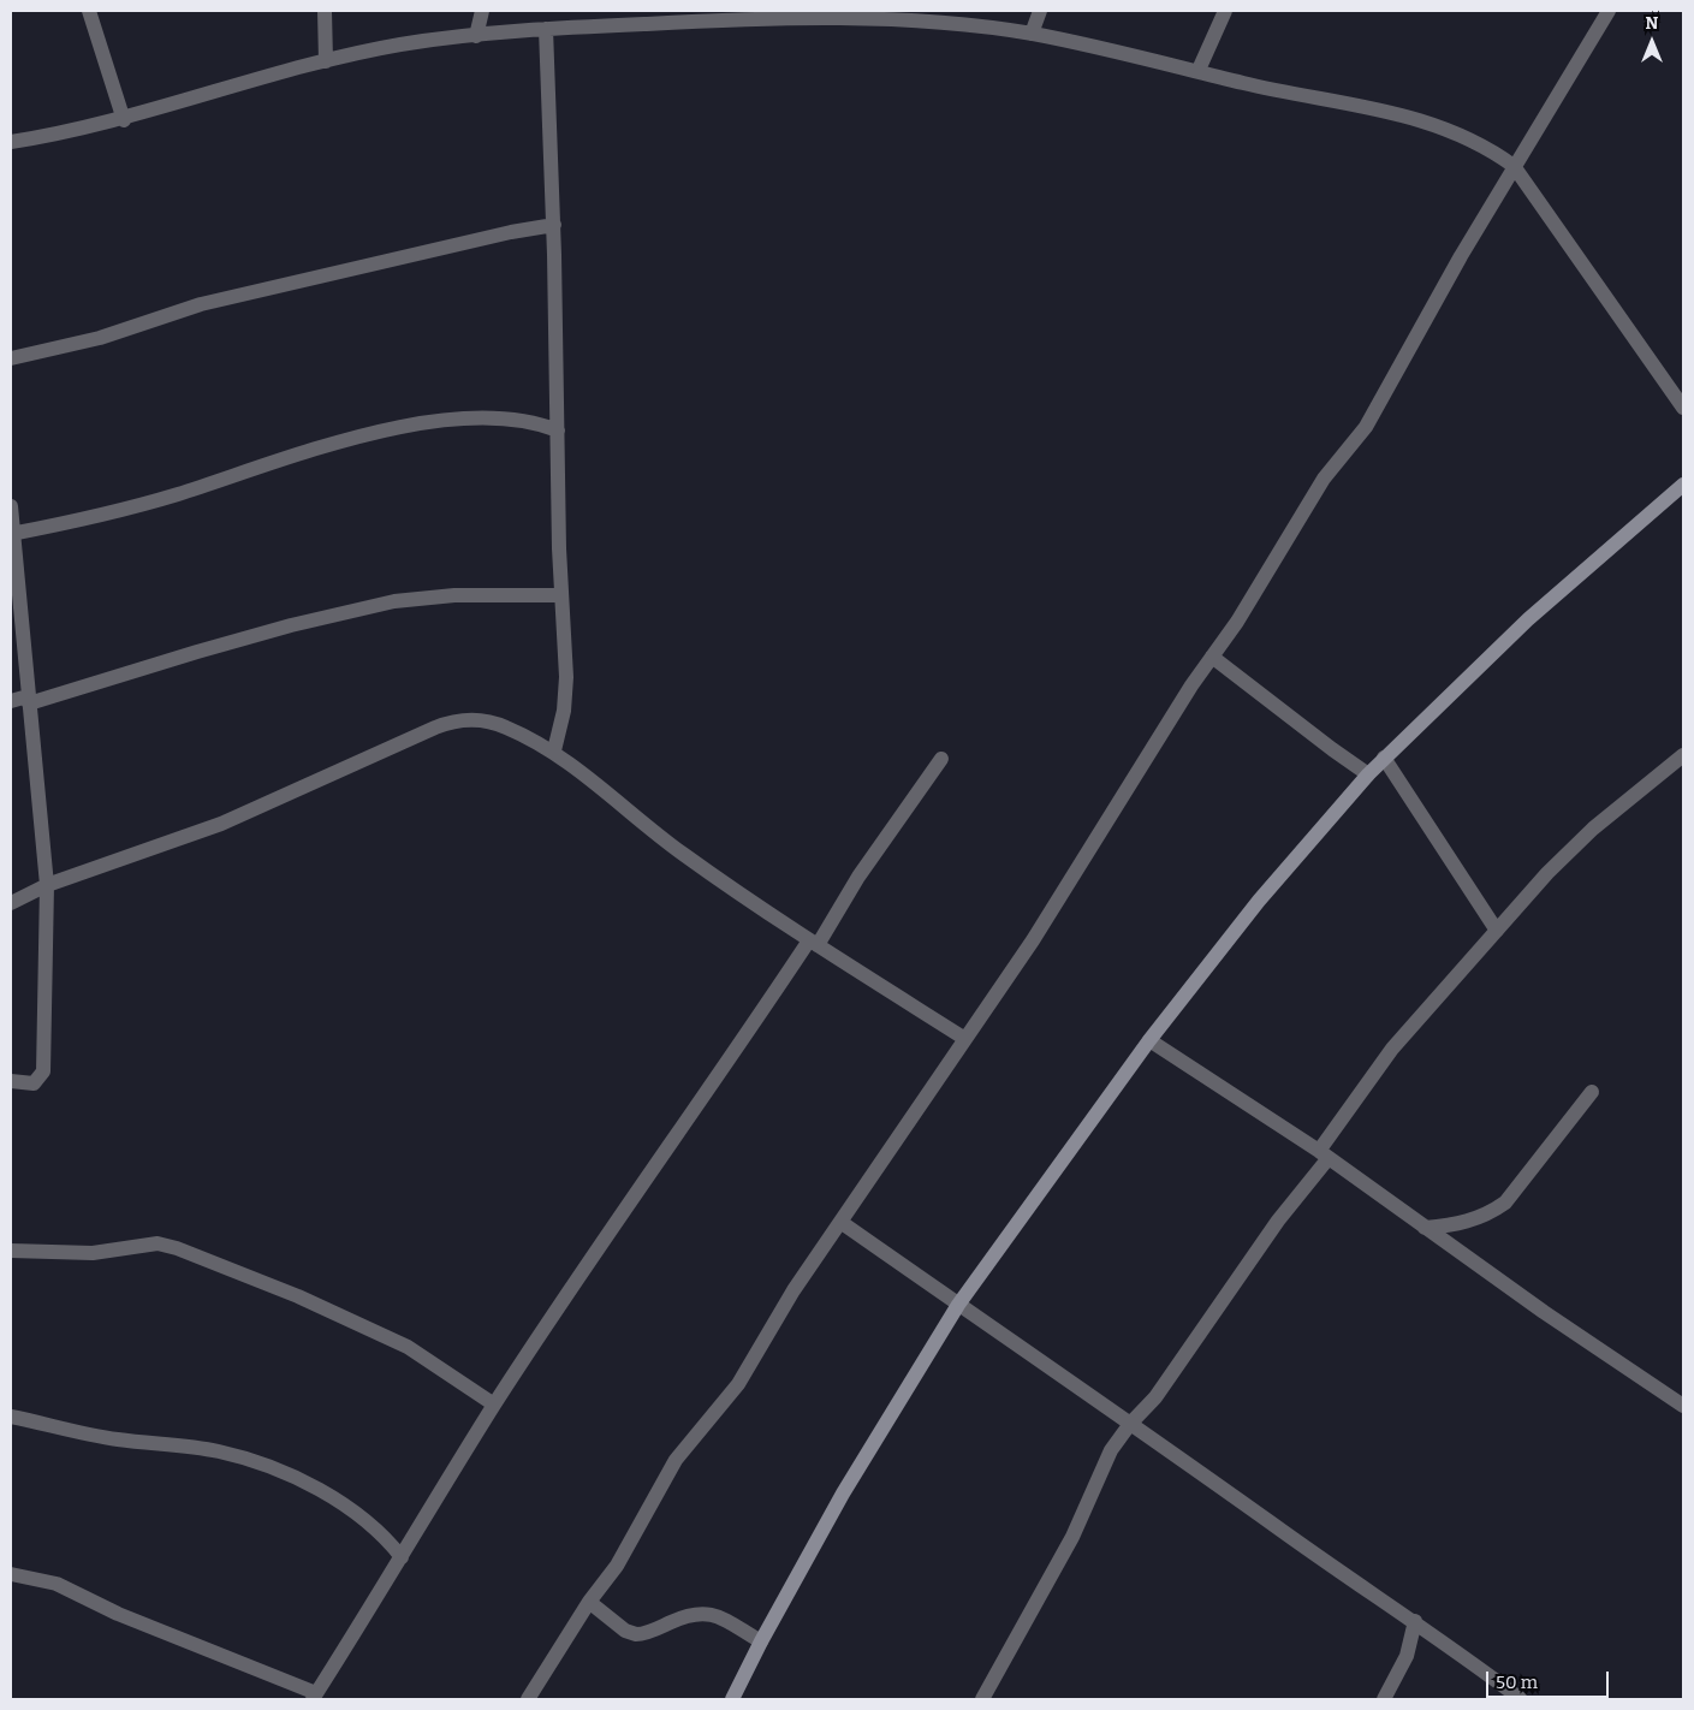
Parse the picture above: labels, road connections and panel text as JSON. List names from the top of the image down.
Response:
{
  "scale_bar": "50 m",
  "north": "top"
}
